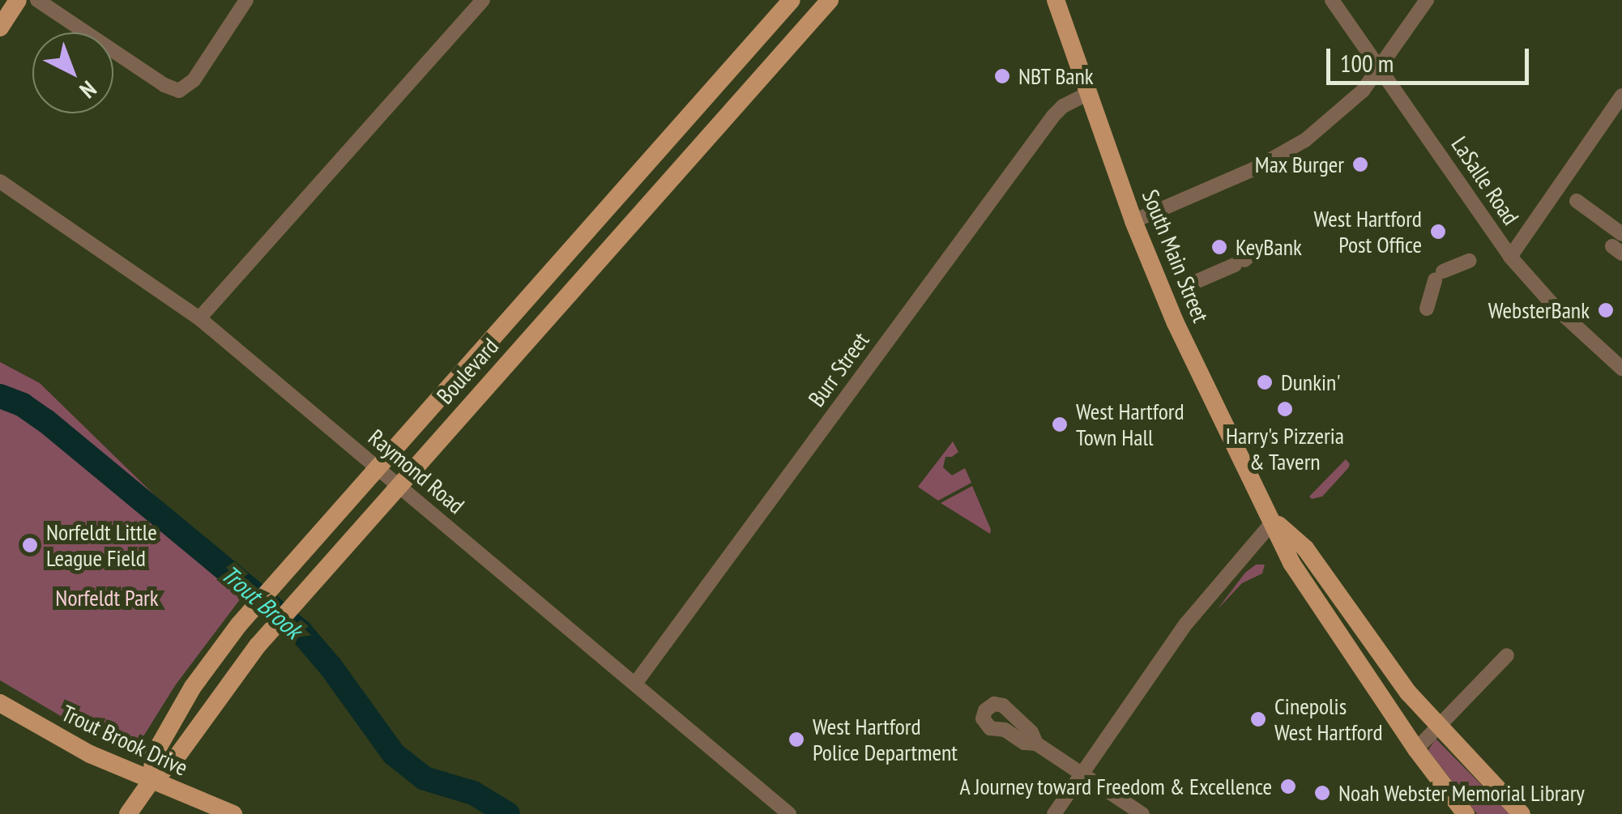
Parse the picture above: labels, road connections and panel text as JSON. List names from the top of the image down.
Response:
{
  "streets": {
    "main road": ["South Main Street", "Boulevard", "Trout Brook Drive"],
    "street": ["LaSalle Road", "Burr Street", "Raymond Road"]
  },
  "crossings": [
    ["South Main Street", "Burr Street"],
    ["Burr Street", "Raymond Road"],
    ["Boulevard", "Raymond Road"],
    ["Boulevard", "Trout Brook Drive"]
  ],
  "water": ["Trout Brook"],
  "parks": ["Norfeldt Park"],
  "places": [
    "NBT Bank",
    "Max Burger",
    "West Hartford Post Office",
    "KeyBank",
    "WebsterBank",
    "Dunkin'",
    "Harry's Pizzeria & Tavern",
    "West Hartford Town Hall",
    "Norfeldt Little League Field",
    "Cinepolis West Hartford",
    "West Hartford Police Department",
    "A Journey toward Freedom & Excellence",
    "Noah Webster Memorial Library"
  ],
  "scale_bar": "100 m",
  "north": "bottom right"
}
